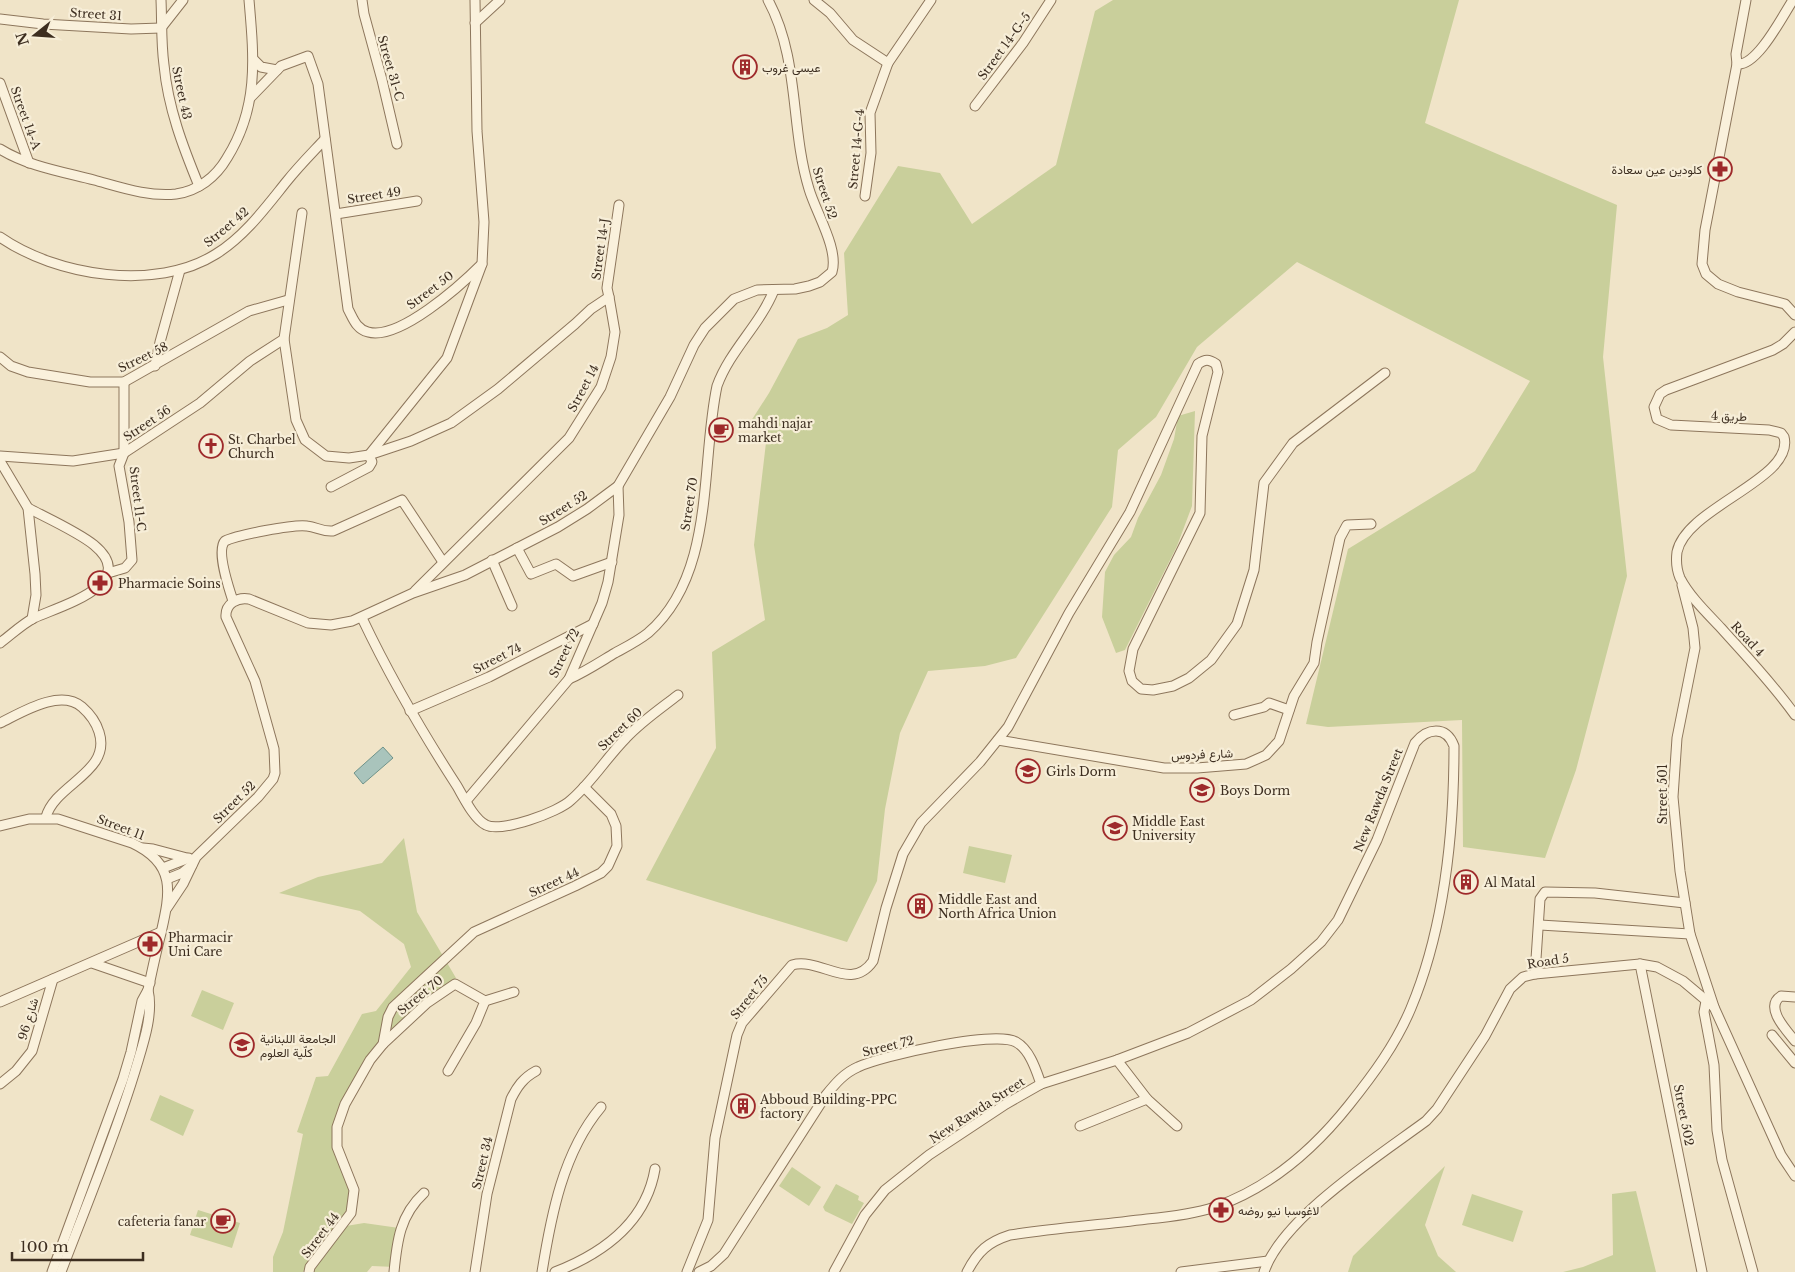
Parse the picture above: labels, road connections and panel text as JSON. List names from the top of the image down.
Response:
{
  "streets": {
    "street": [
      "Street 31",
      "Street 14-G-5",
      "Street 31-C",
      "Street 43",
      "Street 14-A",
      "Street 14-G-4",
      "Street 52",
      "Street 49",
      "Street 42",
      "Street 14-J",
      "Street 50",
      "Street 58",
      "Street 14",
      "طريق 4",
      "Street 56",
      "Street 11-C",
      "Street 70",
      "Road 4",
      "Street 72",
      "Street 74",
      "Street 60",
      "شارع فردوس",
      "Street 501",
      "New Rawda Street",
      "Street 11",
      "Street 44",
      "Road 5",
      "Street 75",
      "شارع 96",
      "Street 502",
      "Street 34"
    ]
  },
  "crossings": [
    ["Street 31", "Street 43"],
    ["Street 52", "Street 14"],
    ["Street 52", "Street 70"],
    ["Street 52", "Street 72"],
    ["Street 49", "Street 50"],
    ["Street 42", "Street 50"],
    ["Street 14-J", "Street 14"],
    ["Street 58", "Street 11-C"],
    ["طريق 4", "Road 4"],
    ["طريق 4", "Street 501"],
    ["Street 56", "Street 11-C"],
    ["Street 70", "Street 72"],
    ["Street 70", "Street 44"],
    ["Road 4", "Street 501"],
    ["Street 72", "Street 74"],
    ["Street 72", "New Rawda Street"],
    ["Street 60", "Street 44"],
    ["شارع فردوس", "Street 75"],
    ["Street 501", "Road 5"],
    ["Road 5", "Street 502"]
  ],
  "places": {
    "building": [
      "عيسى غروب",
      "Al Matal",
      "Middle East and North Africa Union",
      "Abboud Building-PPC factory"
    ],
    "pharmacy": [
      "كلودين عين سعادة",
      "Pharmacie Soins",
      "Pharmacir Uni Care",
      "لاغوسبا نيو روضه"
    ],
    "cafe": ["mahdi najar market", "cafeteria fanar"],
    "church": ["St. Charbel Church"],
    "school or university": [
      "Girls Dorm",
      "Boys Dorm",
      "Middle East University",
      "الجامعة اللبنانية كلّية العلوم"
    ]
  },
  "scale_bar": "100 m",
  "north": "left"
}
